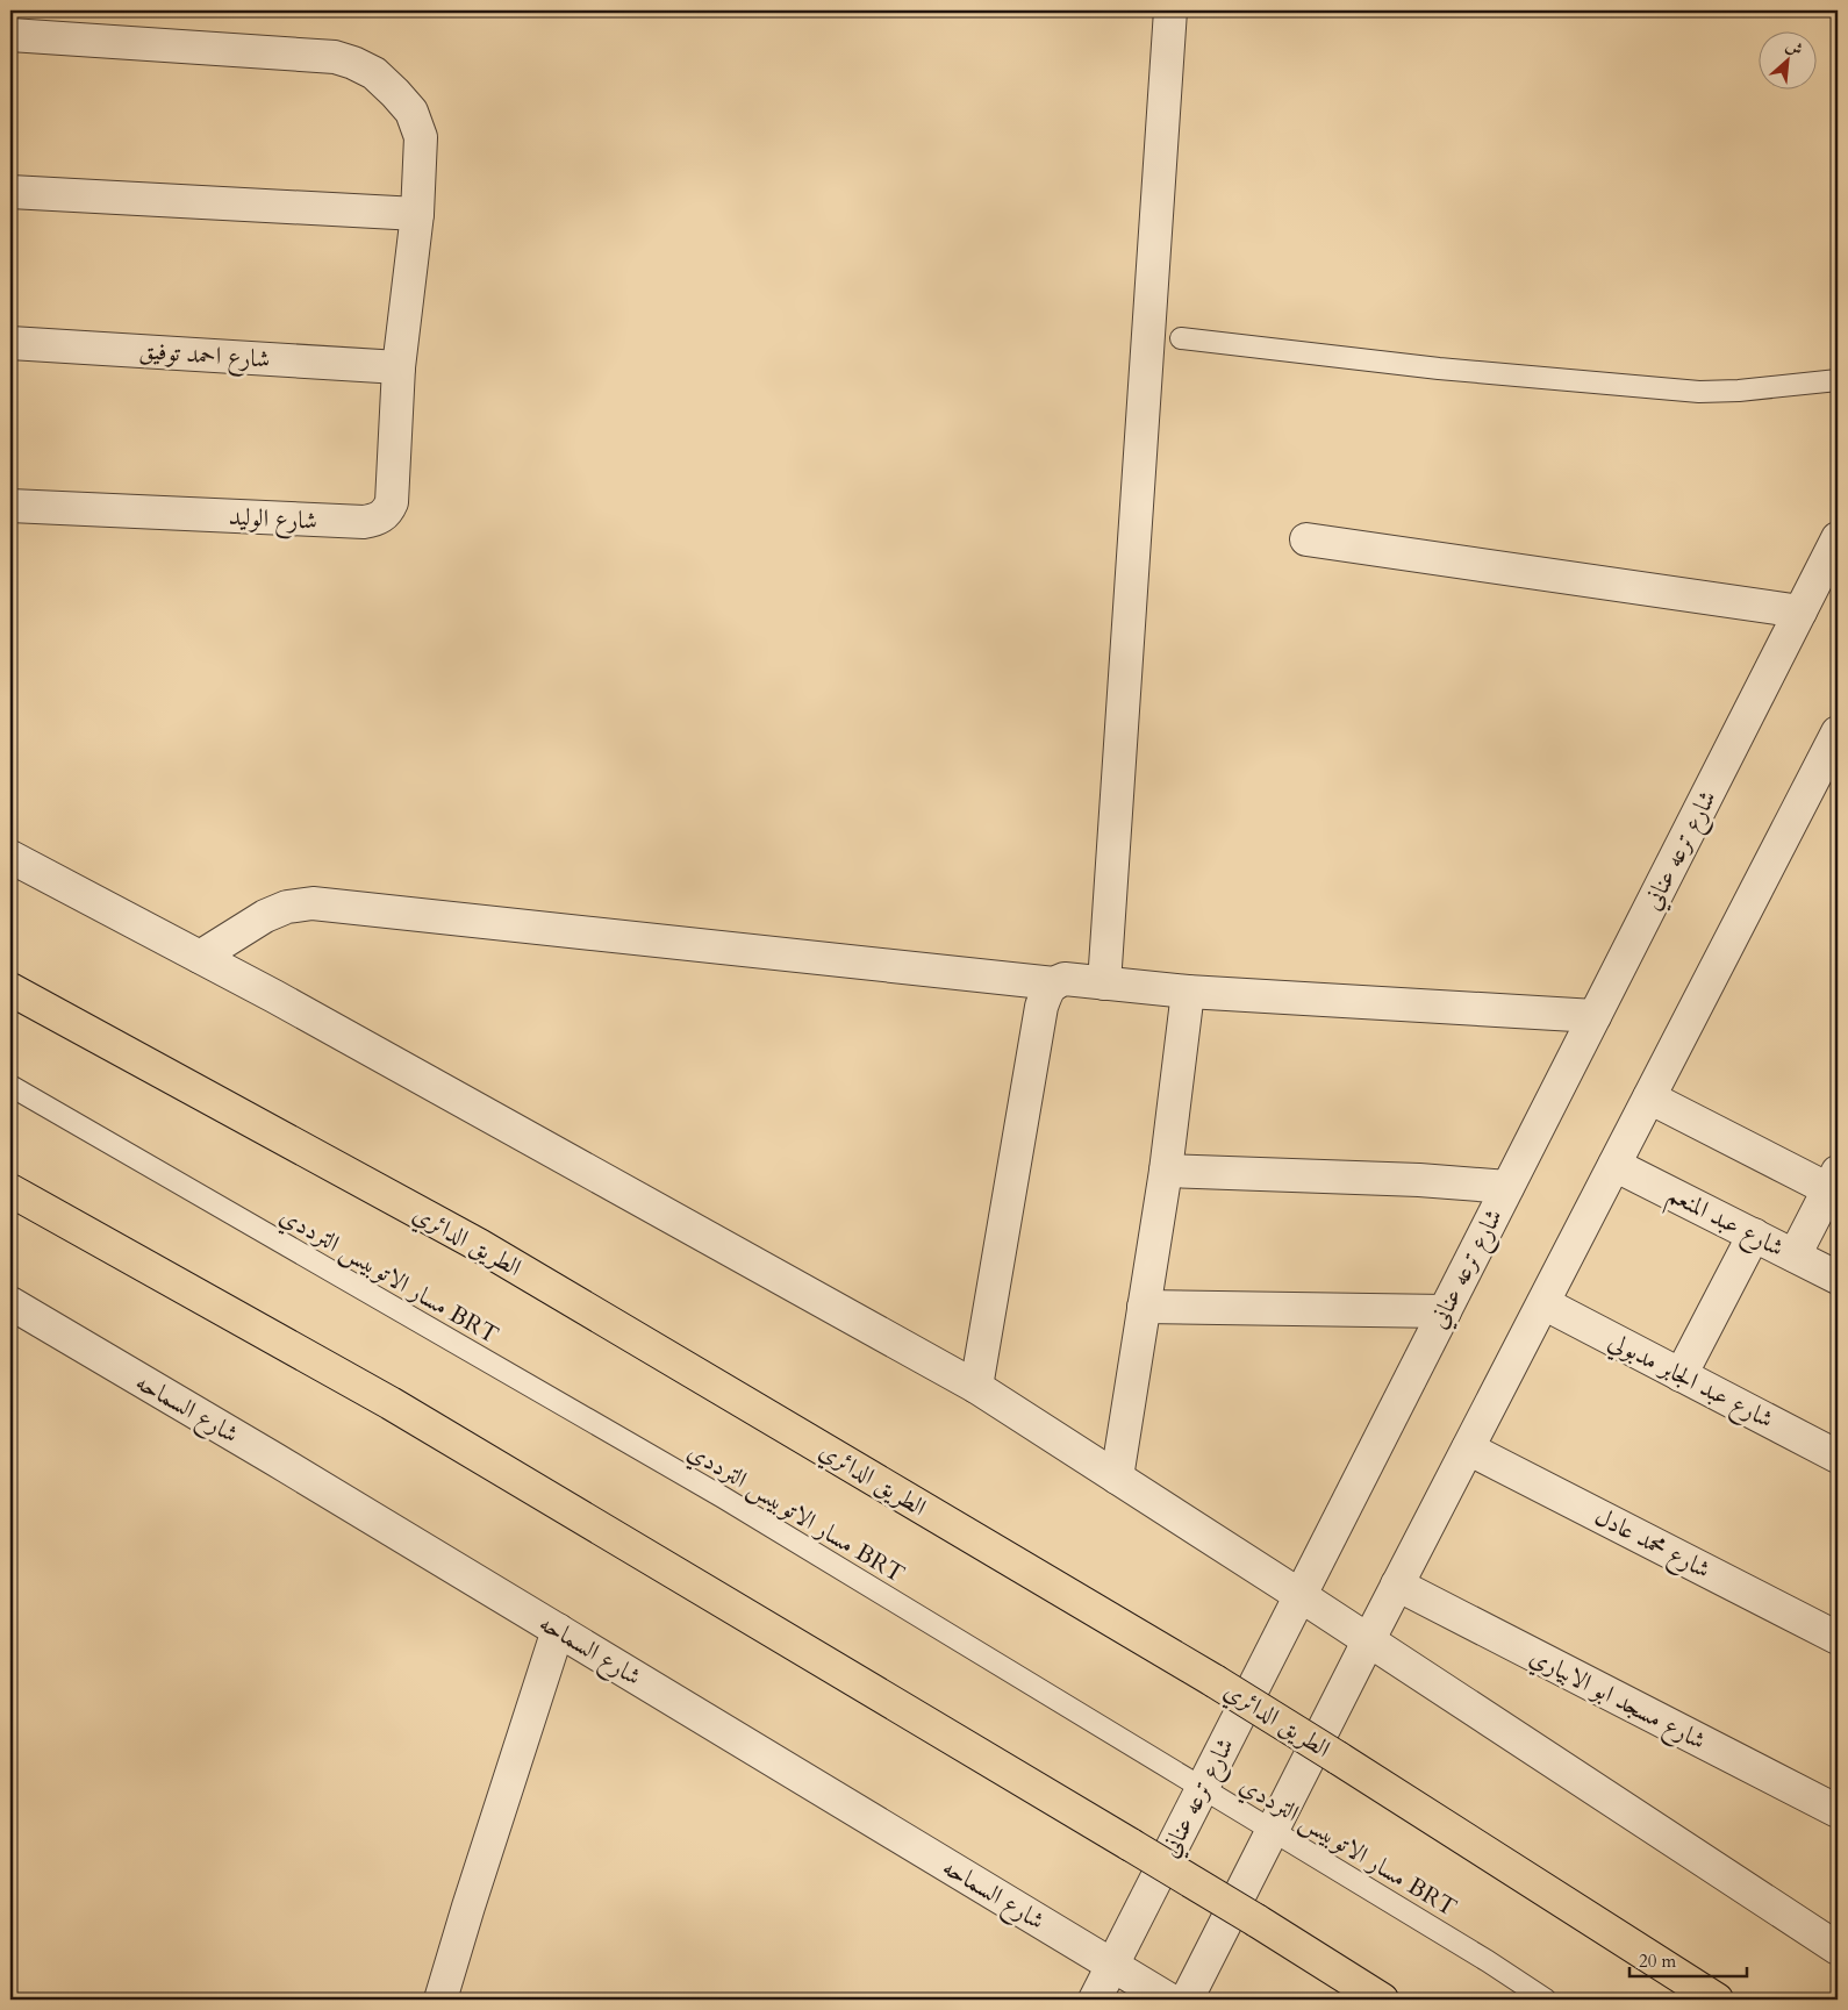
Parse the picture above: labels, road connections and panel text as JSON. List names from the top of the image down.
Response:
{
  "streets": {
    "highway": ["الطريق الدائري"],
    "street": [
      "شارع احمد توفيق",
      "شارع الوليد",
      "شارع ترعه عناني",
      "شارع عبد المنعم",
      "شارع عبد الجابر مدبولي",
      "شارع السماحه",
      "شارع محمد عادل",
      "شارع مسجد ابو الابياري"
    ],
    "lane": ["مسار الاتوبيس الترددي BRT"]
  },
  "crossings": [
    ["شارع احمد توفيق", "شارع الوليد"],
    ["شارع ترعه عناني", "شارع السماحه"]
  ],
  "scale_bar": "20 m",
  "north": "top right"
}
